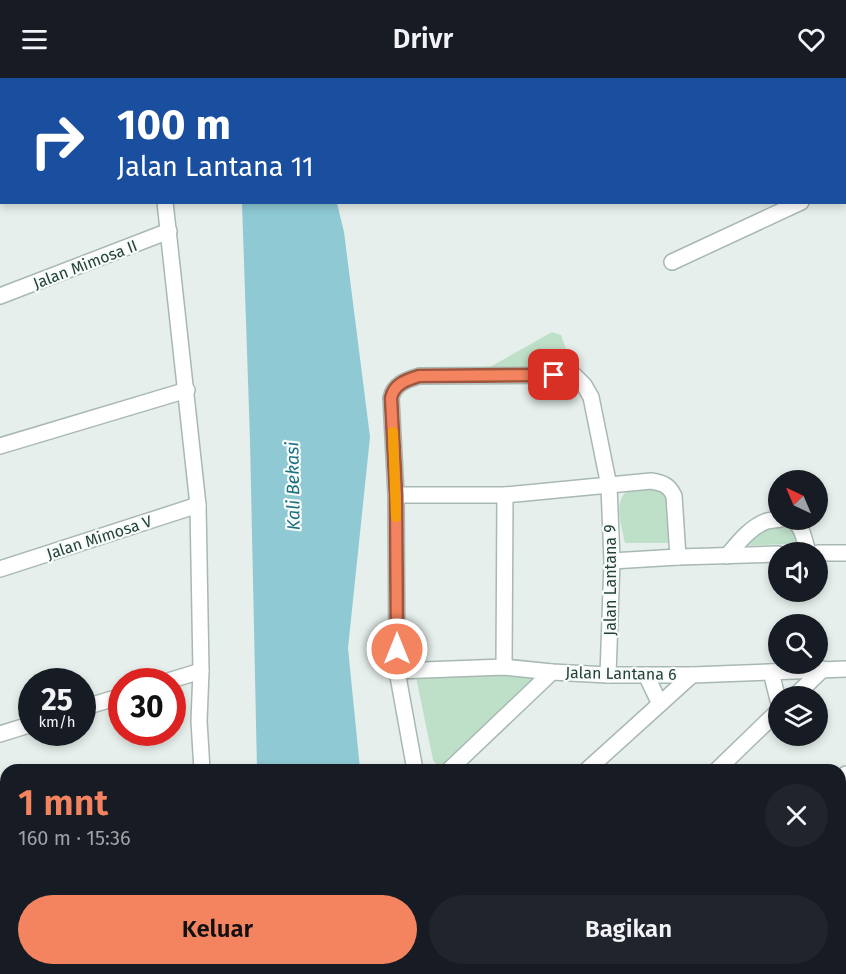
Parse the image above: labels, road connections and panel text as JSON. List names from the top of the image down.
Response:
{
  "streets": {
    "street": [
      "Jalan Mimosa II",
      "Jalan Mimosa V",
      "Jalan Lantana 9",
      "Jalan Lantana 6"
    ]
  },
  "crossings": [
    ["Jalan Lantana 9", "Jalan Lantana 6"]
  ],
  "water": ["Kali Bekasi"],
  "north": "top left",
  "page": {
    "header": "Drivr",
    "turn": ["100 m", "Jalan Lantana 11"],
    "speed": "25 km/h",
    "limit": "30",
    "heading": ["1 mnt", "160 m · 15:36"],
    "buttons": ["Keluar", "Bagikan"]
  }
}
